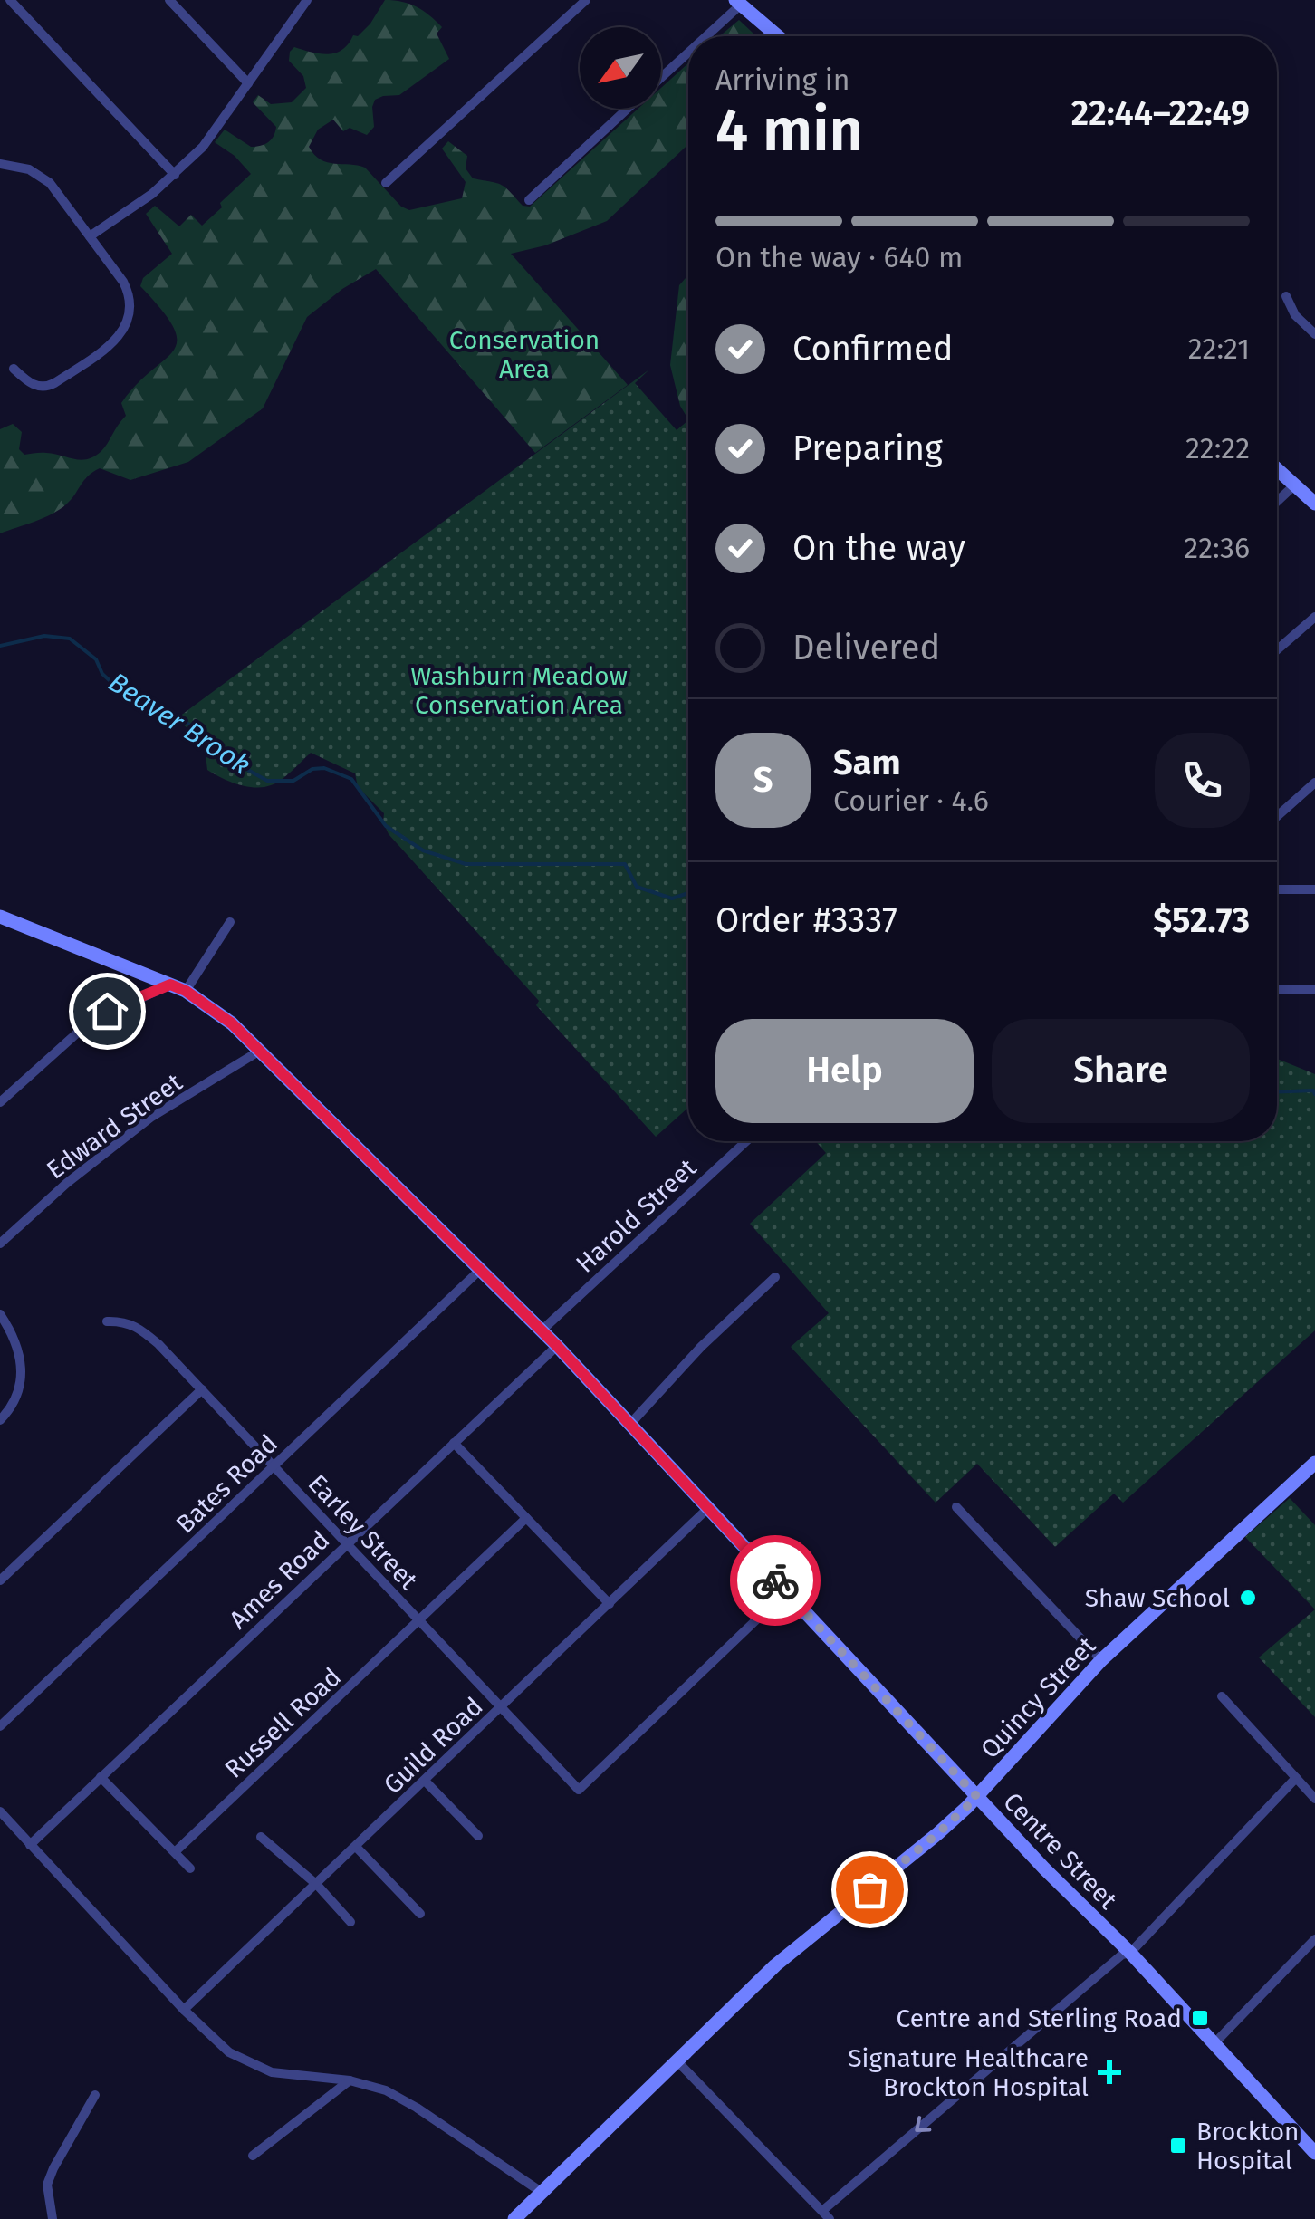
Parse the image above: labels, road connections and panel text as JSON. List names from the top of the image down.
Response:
{
  "streets": {
    "main road": ["Quincy Street", "Centre Street"],
    "street": [
      "Edward Street",
      "Harold Street",
      "Bates Road",
      "Earley Street",
      "Ames Road",
      "Russell Road",
      "Guild Road"
    ]
  },
  "crossings": [
    ["Edward Street", "Centre Street"],
    ["Harold Street", "Centre Street"],
    ["Bates Road", "Earley Street"],
    ["Bates Road", "Centre Street"],
    ["Earley Street", "Ames Road"],
    ["Earley Street", "Russell Road"],
    ["Earley Street", "Guild Road"],
    ["Earley Street", "Centre Street"],
    ["Ames Road", "Centre Street"],
    ["Quincy Street", "Centre Street"],
    ["Guild Road", "Centre Street"]
  ],
  "water": ["Beaver Brook"],
  "parks": ["Conservation Area", "Washburn Meadow Conservation Area"],
  "places": {
    "other": ["Shaw School"],
    "transit": ["Centre and Sterling Road", "Brockton Hospital"],
    "health": ["Signature Healthcare Brockton Hospital"]
  },
  "north": "bottom left",
  "page": {
    "heading": ["4 min", "Arriving in", "22:44–22:49"],
    "panel": [
      "Sam",
      "Courier · 4.6",
      "Order #3337",
      "$52.73"
    ],
    "bar": "On the way · 640 m",
    "list": [
      ["Confirmed", "22:21"],
      ["Preparing", "22:22"],
      ["On the way", "22:36"],
      "Delivered"
    ],
    "round": "S",
    "buttons": ["Help", "Share"]
  }
}
